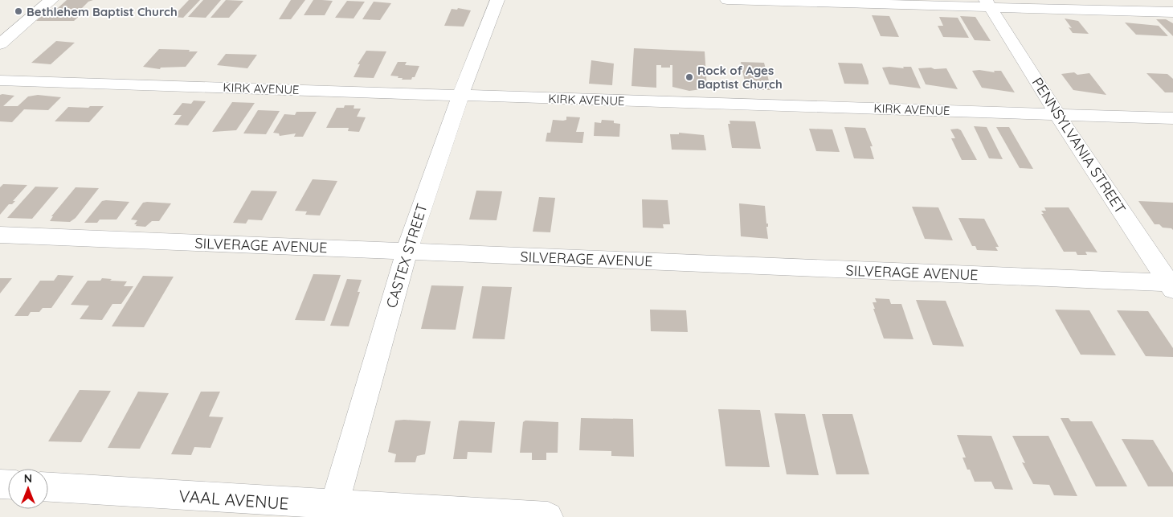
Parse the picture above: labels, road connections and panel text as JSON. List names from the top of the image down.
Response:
{
  "streets": {
    "street": [
      "KIRK AVENUE",
      "PENNSYLVANIA STREET",
      "SILVERAGE AVENUE",
      "CASTEX STREET",
      "VAAL AVENUE"
    ]
  },
  "crossings": [
    ["KIRK AVENUE", "PENNSYLVANIA STREET"],
    ["KIRK AVENUE", "CASTEX STREET"],
    ["PENNSYLVANIA STREET", "SILVERAGE AVENUE"],
    ["SILVERAGE AVENUE", "CASTEX STREET"],
    ["CASTEX STREET", "VAAL AVENUE"]
  ],
  "places": ["Bethlehem Baptist Church", "Rock of Ages Baptist Church"],
  "north": "top"
}
